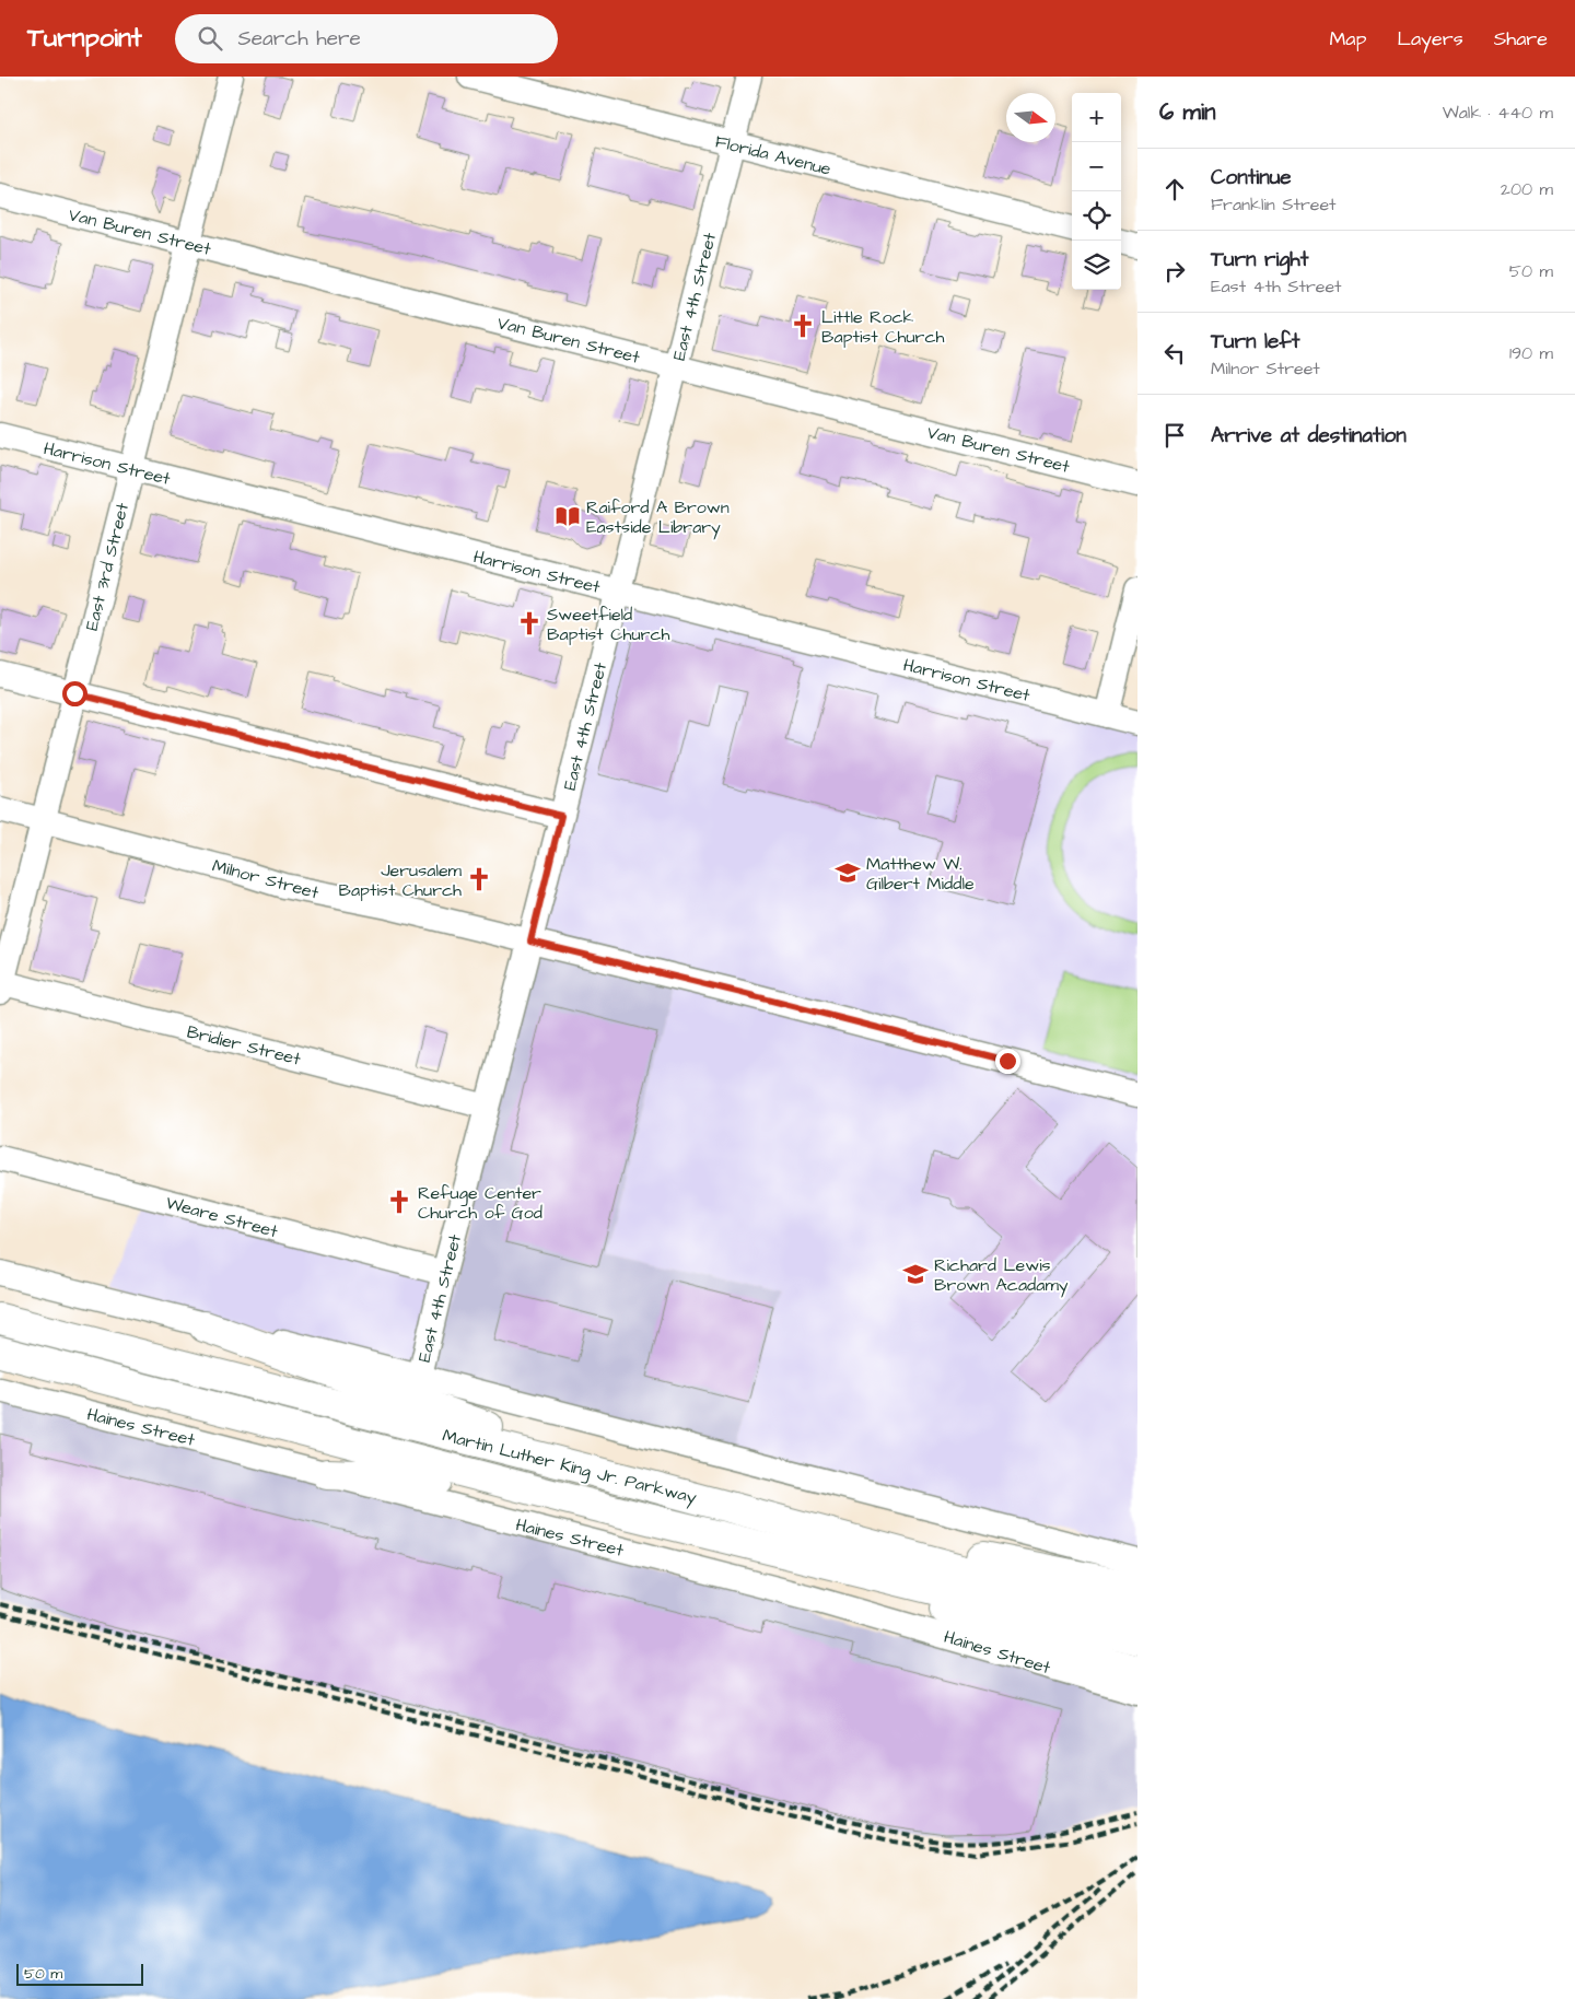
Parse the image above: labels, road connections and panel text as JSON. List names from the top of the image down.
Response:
{
  "streets": {
    "highway": ["Martin Luther King Jr. Parkway"],
    "street": [
      "Florida Avenue",
      "Van Buren Street",
      "East 4th Street",
      "Harrison Street",
      "East 3rd Street",
      "Milnor Street",
      "Bridier Street",
      "Weare Street",
      "Haines Street"
    ]
  },
  "crossings": [
    ["Florida Avenue", "East 4th Street"],
    ["Van Buren Street", "East 4th Street"],
    ["Van Buren Street", "East 3rd Street"],
    ["East 4th Street", "Harrison Street"],
    ["East 4th Street", "Milnor Street"],
    ["East 4th Street", "Bridier Street"],
    ["East 4th Street", "Weare Street"],
    ["Harrison Street", "East 3rd Street"],
    ["East 3rd Street", "Milnor Street"],
    ["East 3rd Street", "Bridier Street"]
  ],
  "places": {
    "church": [
      "Little Rock Baptist Church",
      "Sweetfield Baptist Church",
      "Jerusalem Baptist Church",
      "Refuge Center Church of God"
    ],
    "library": ["Raiford A Brown Eastside Library"],
    "school or university": ["Matthew W. Gilbert Middle", "Richard Lewis Brown Acadamy"]
  },
  "scale_bar": "50 m",
  "north": "right",
  "page": {
    "header": "Turnpoint",
    "search": "Search here",
    "nav": ["Map", "Layers", "Share"],
    "heading": ["6 min", "Walk · 440 m"],
    "map_buttons": ["+", "−"],
    "list": [
      ["Continue", "Franklin Street", "200 m"],
      ["Turn right", "East 4th Street", "50 m"],
      ["Turn left", "Milnor Street", "190 m"],
      "Arrive at destination"
    ],
    "scale": "50 m"
  }
}
